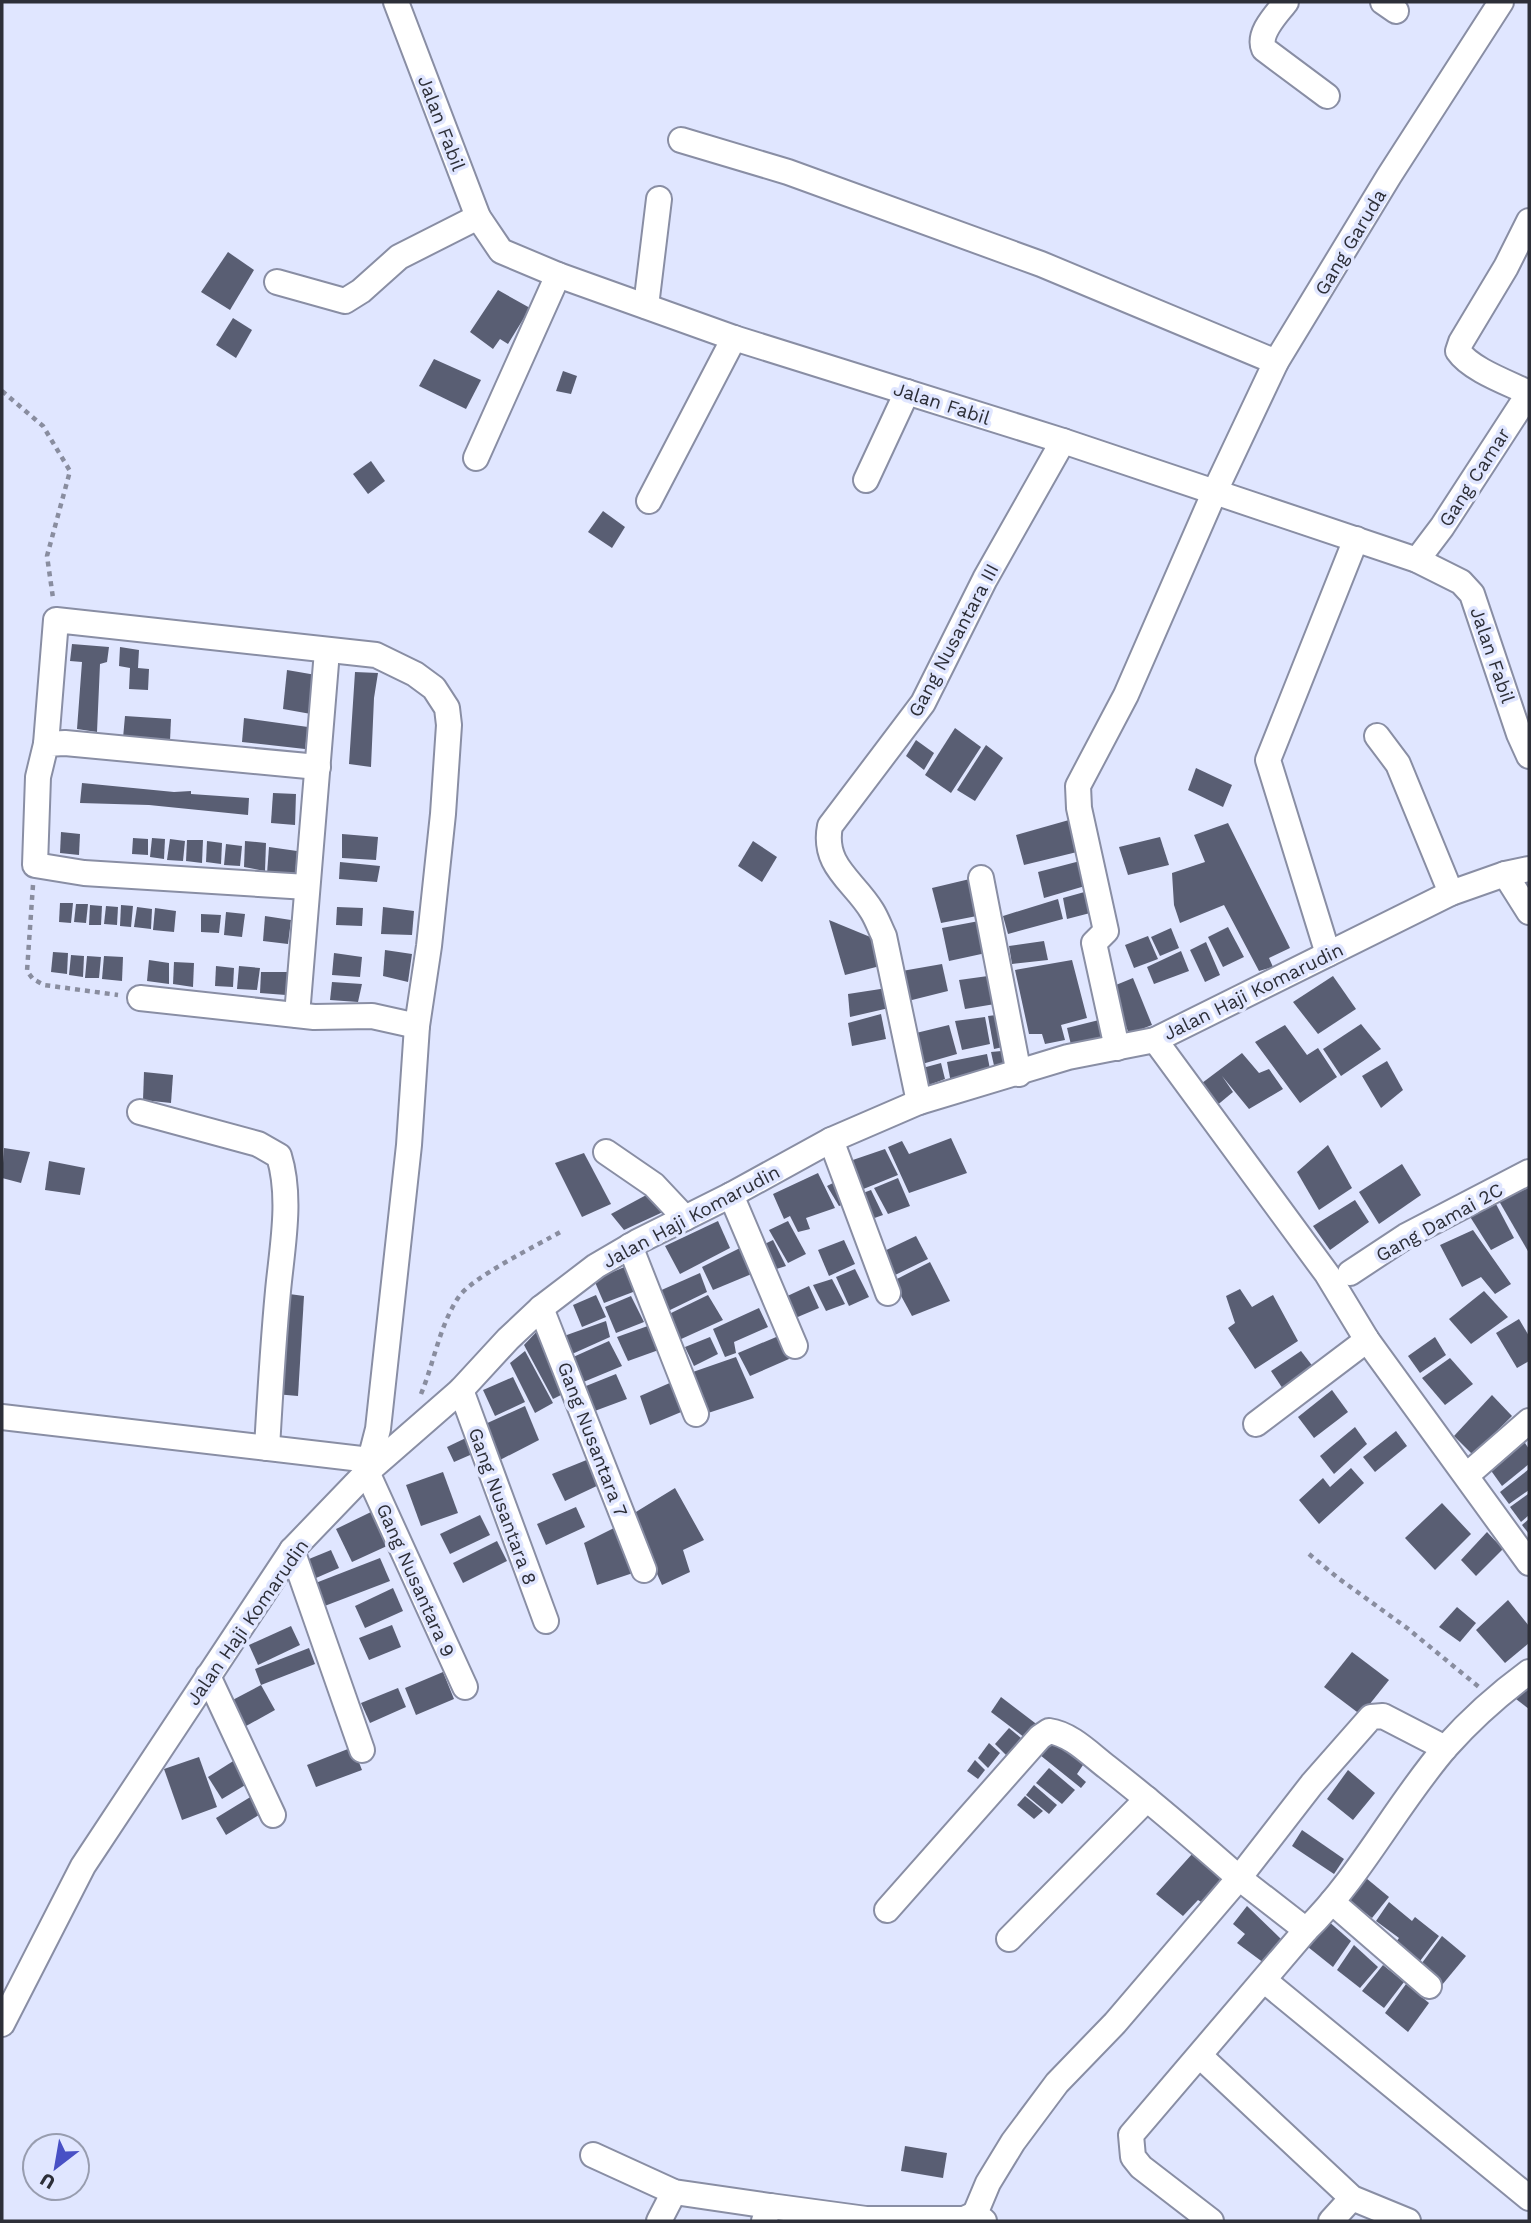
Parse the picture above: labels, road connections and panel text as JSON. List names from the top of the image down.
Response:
{
  "streets": {
    "street": [
      "Jalan Fabil",
      "Gang Garuda",
      "Gang Camar",
      "Gang Nusantara III",
      "Jalan Haji Komarudin",
      "Gang Damai 2C",
      "Gang Nusantara 7",
      "Gang Nusantara 8",
      "Gang Nusantara 9"
    ]
  },
  "crossings": [
    ["Jalan Fabil", "Gang Garuda"],
    ["Jalan Fabil", "Gang Camar"],
    ["Jalan Fabil", "Gang Nusantara III"],
    ["Gang Garuda", "Jalan Haji Komarudin"],
    ["Gang Nusantara III", "Jalan Haji Komarudin"],
    ["Jalan Haji Komarudin", "Gang Nusantara 7"],
    ["Jalan Haji Komarudin", "Gang Nusantara 8"],
    ["Jalan Haji Komarudin", "Gang Nusantara 9"]
  ],
  "north": "bottom left"
}
